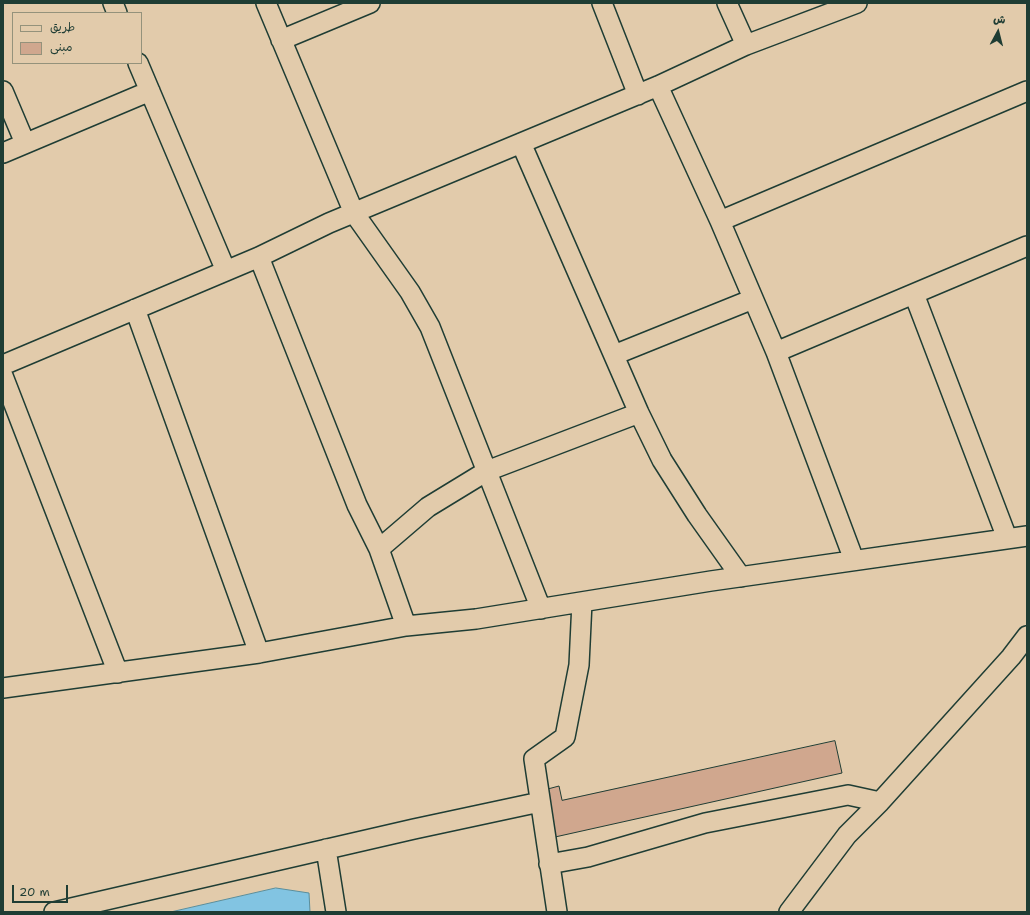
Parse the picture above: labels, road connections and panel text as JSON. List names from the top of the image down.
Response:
{
  "legend": ["طريق", "مبنى"],
  "scale_bar": "20 m",
  "north": "top"
}
